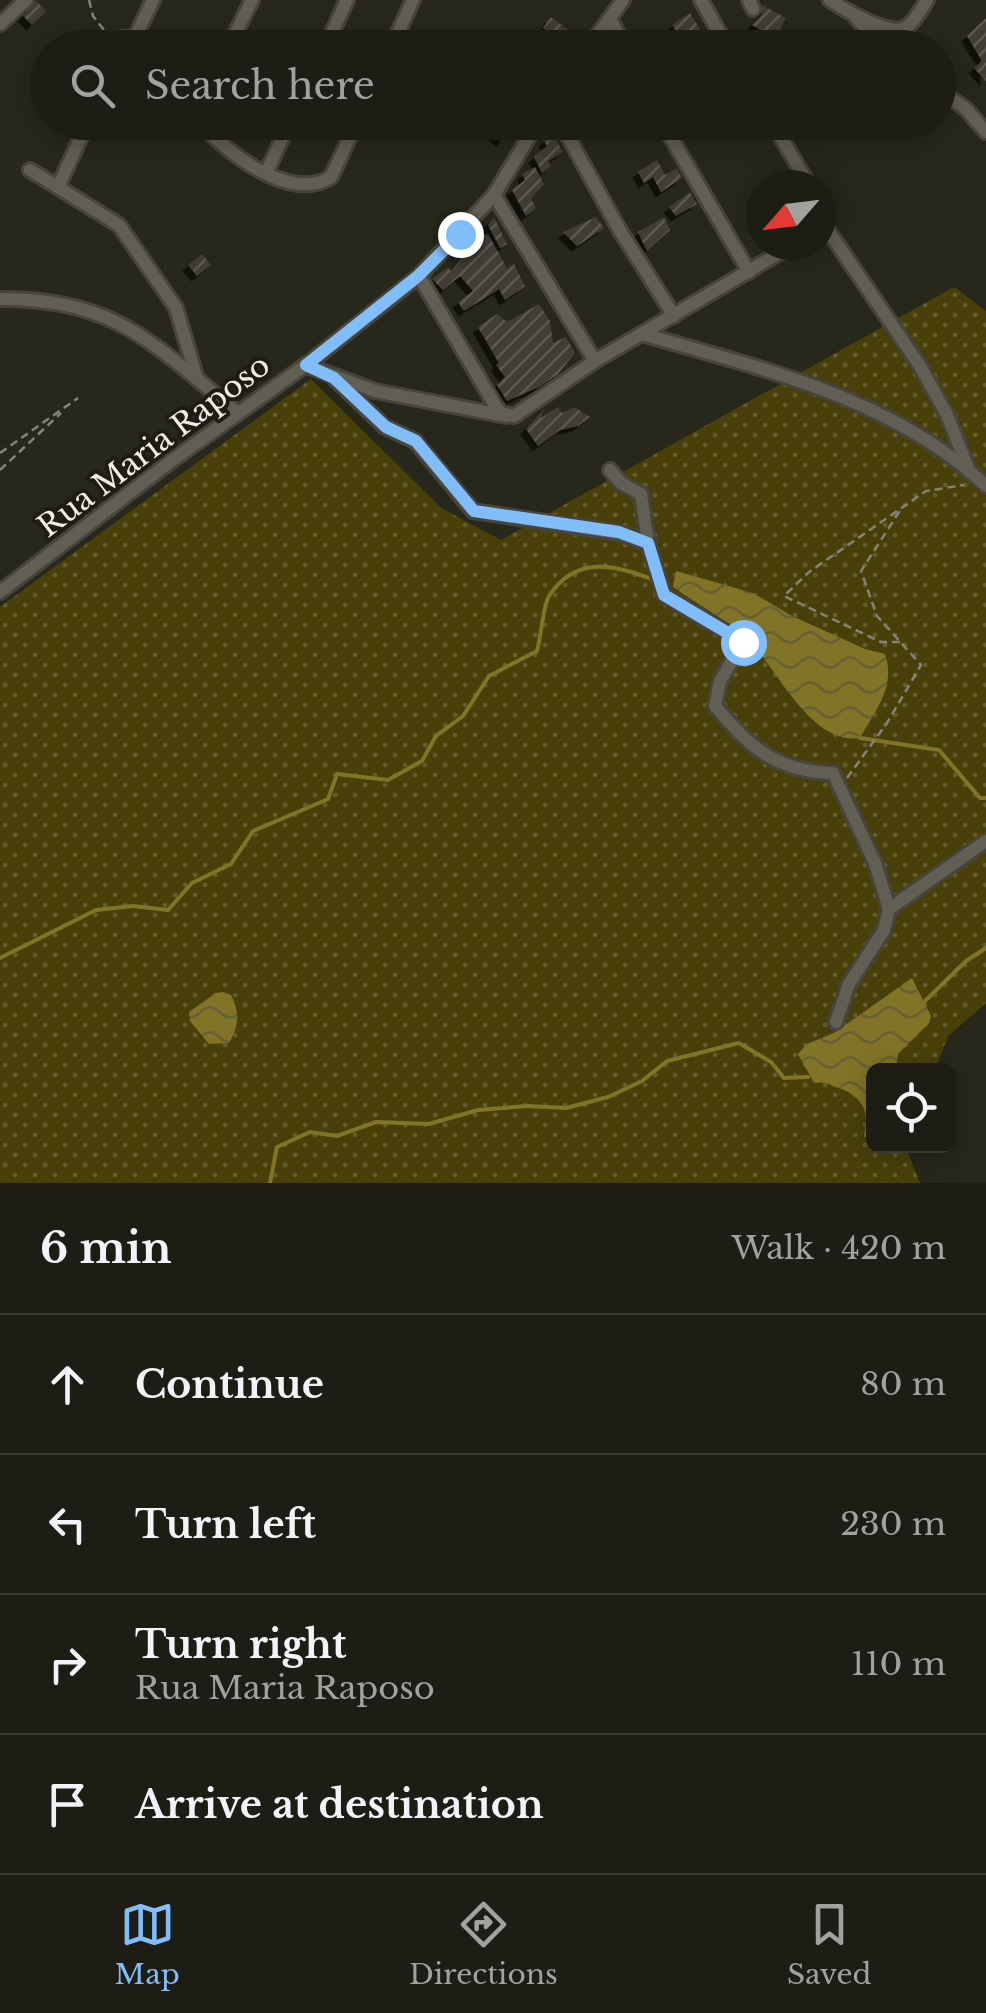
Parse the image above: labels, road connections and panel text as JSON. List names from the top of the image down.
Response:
{
  "streets": {
    "street": ["Rua Maria Raposo"]
  },
  "north": "bottom left",
  "page": {
    "search": "Search here",
    "heading": ["6 min", "Walk · 420 m"],
    "list": [
      ["Continue", "80 m"],
      ["Turn left", "230 m"],
      ["Turn right", "Rua Maria Raposo", "110 m"],
      "Arrive at destination"
    ],
    "nav": ["Map", "Directions", "Saved"]
  }
}
